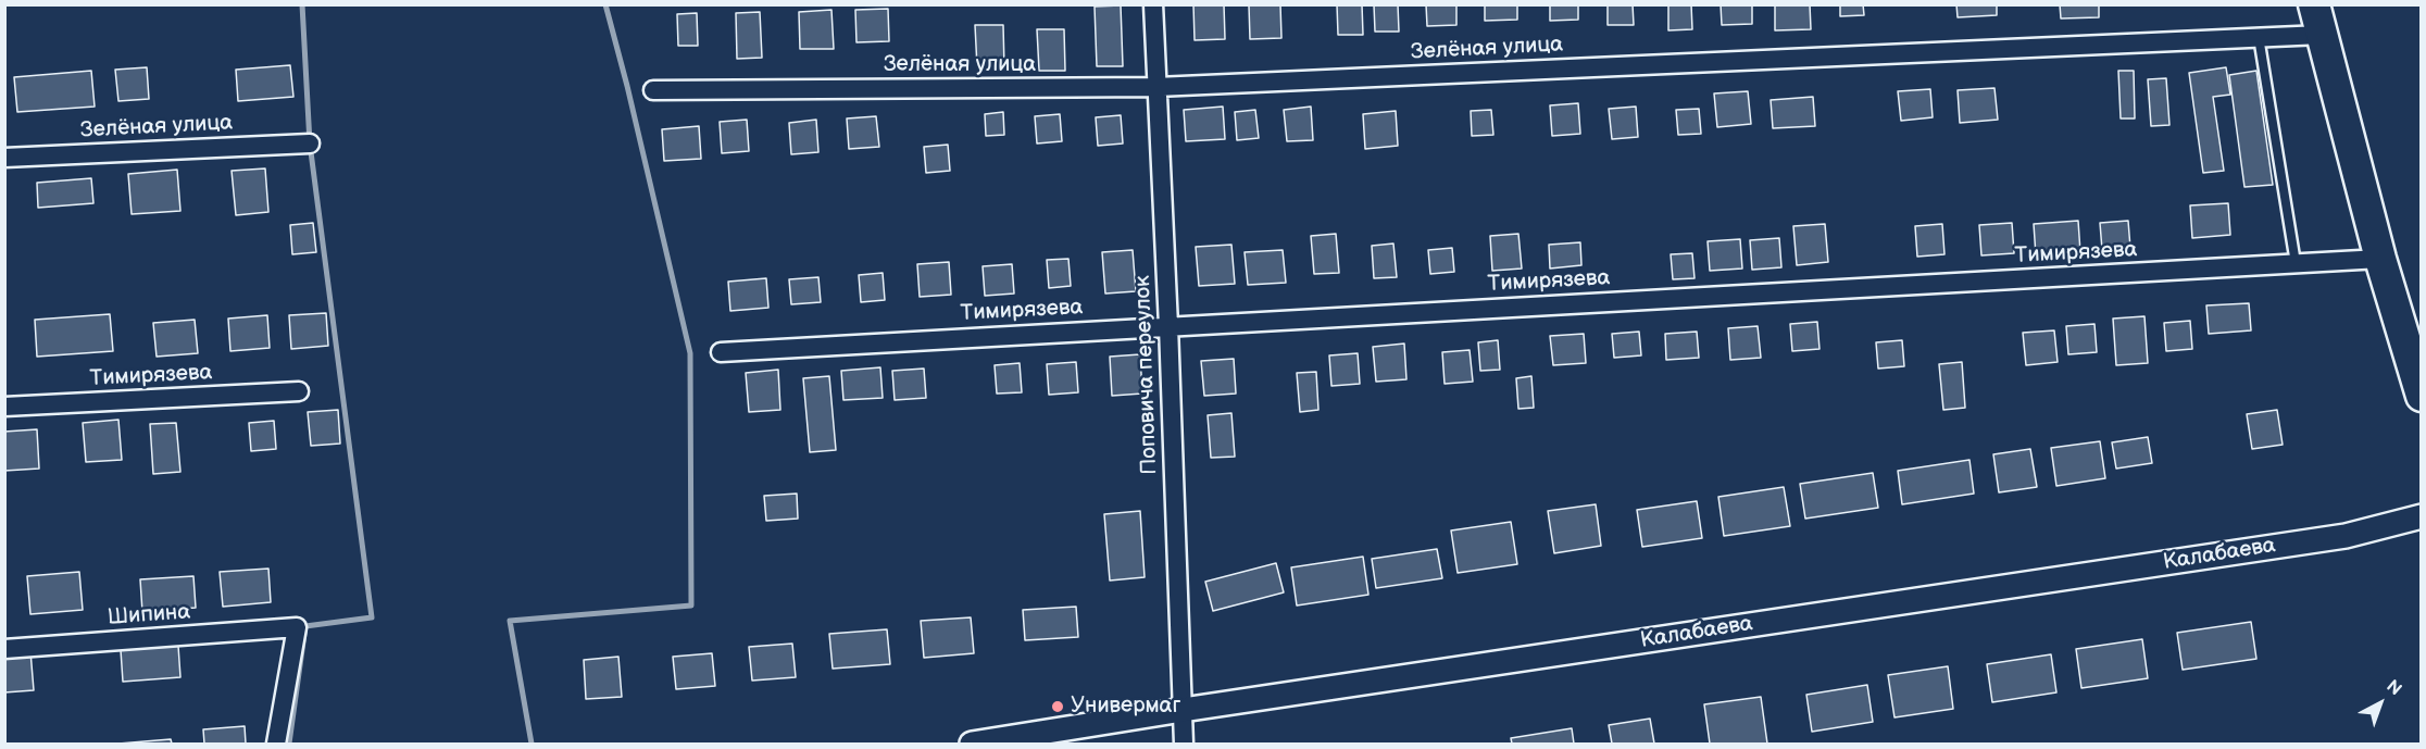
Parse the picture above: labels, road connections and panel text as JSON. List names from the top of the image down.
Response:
{
  "streets": {
    "street": [
      "Зелёная улица",
      "Тимирязева",
      "Поповича переулок",
      "Калабаева",
      "Шипина"
    ]
  },
  "crossings": [
    ["Зелёная улица", "Поповича переулок"],
    ["Тимирязева", "Поповича переулок"],
    ["Поповича переулок", "Калабаева"]
  ],
  "places": ["Универмаг"],
  "north": "top right"
}
